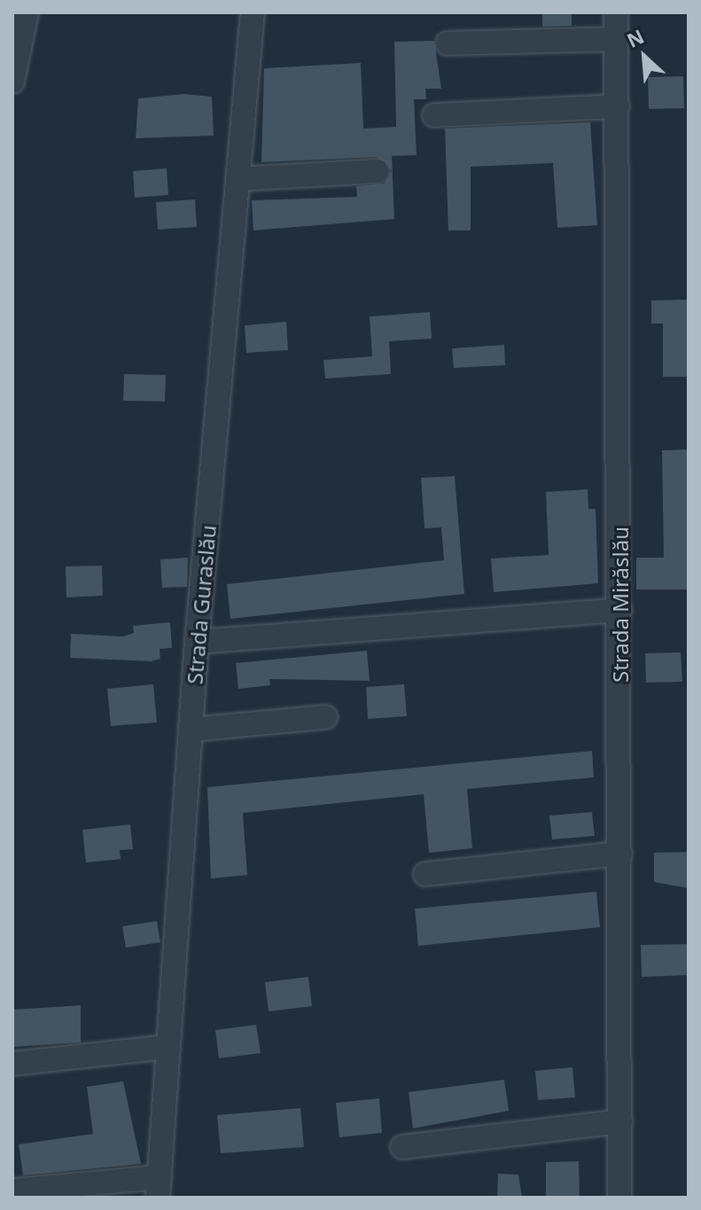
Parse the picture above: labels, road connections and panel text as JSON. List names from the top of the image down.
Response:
{
  "streets": {
    "street": ["Strada Guraslău", "Strada Mirăslău"]
  },
  "north": "top left"
}
